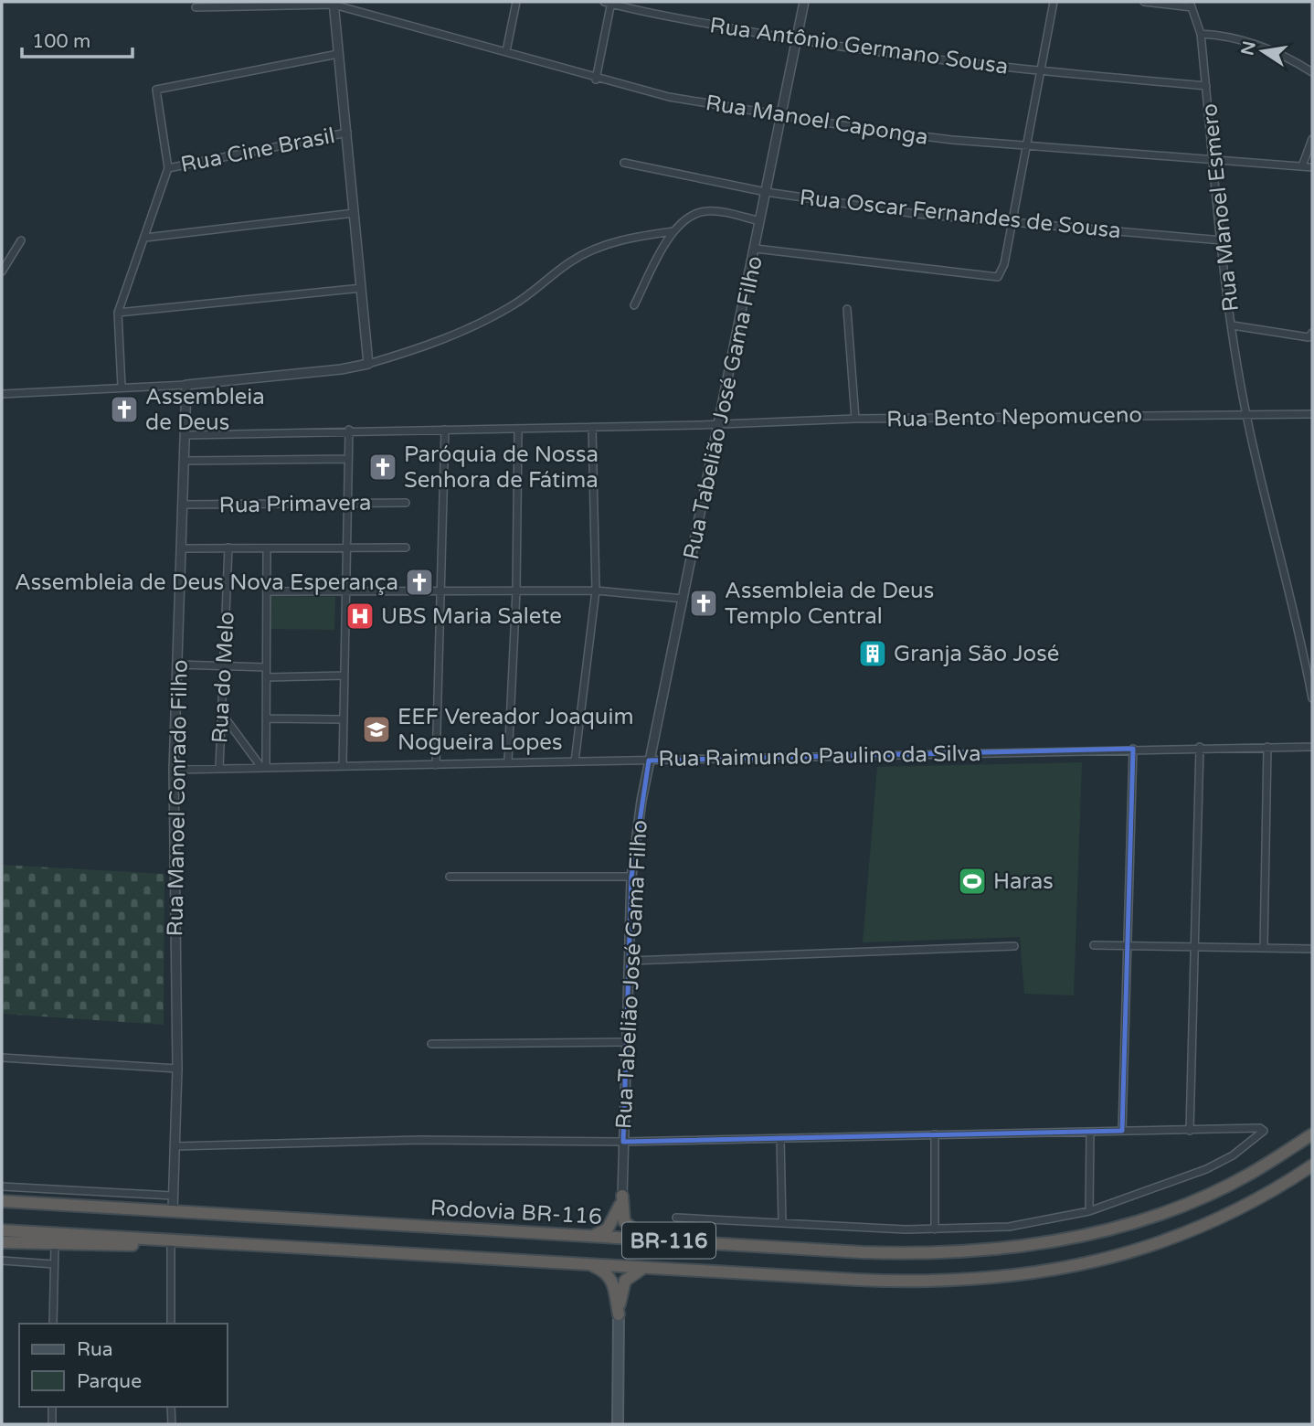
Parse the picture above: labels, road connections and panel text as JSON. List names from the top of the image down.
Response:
{
  "streets": {
    "highway": ["Rodovia BR-116", "BR-116"],
    "street": [
      "Rua Antônio Germano Sousa",
      "Rua Manoel Caponga",
      "Rua Cine Brasil",
      "Rua Manoel Esmero",
      "Rua Oscar Fernandes de Sousa",
      "Rua Tabelião José Gama Filho",
      "Rua Bento Nepomuceno",
      "Rua Primavera",
      "Rua do Melo",
      "Rua Raimundo Paulino da Silva",
      "Rua Manoel Conrado Filho"
    ]
  },
  "crossings": [
    ["Rua Antônio Germano Sousa", "Rua Manoel Esmero"],
    ["Rua Antônio Germano Sousa", "Rua Tabelião José Gama Filho"],
    ["Rua Manoel Caponga", "Rua Manoel Esmero"],
    ["Rua Manoel Caponga", "Rua Tabelião José Gama Filho"],
    ["Rua Manoel Esmero", "Rua Oscar Fernandes de Sousa"],
    ["Rua Manoel Esmero", "Rua Bento Nepomuceno"],
    ["Rua Oscar Fernandes de Sousa", "Rua Tabelião José Gama Filho"],
    ["Rua Tabelião José Gama Filho", "Rua Bento Nepomuceno"],
    ["Rua Tabelião José Gama Filho", "Rua Raimundo Paulino da Silva"],
    ["Rua Bento Nepomuceno", "Rua Manoel Conrado Filho"],
    ["Rua Primavera", "Rua Manoel Conrado Filho"],
    ["Rua do Melo", "Rua Raimundo Paulino da Silva"],
    ["Rua Raimundo Paulino da Silva", "Rua Manoel Conrado Filho"],
    ["Rua Manoel Conrado Filho", "Rodovia BR-116"]
  ],
  "places": {
    "church": [
      "Assembleia de Deus",
      "Paróquia de Nossa Senhora de Fátima",
      "Assembleia de Deus Nova Esperança",
      "Assembleia de Deus Templo Central"
    ],
    "hospital": ["UBS Maria Salete"],
    "building": ["Granja São José"],
    "school or university": ["EEF Vereador Joaquim Nogueira Lopes"],
    "sports": ["Haras"]
  },
  "legend": ["Rua", "Parque"],
  "scale_bar": "100 m",
  "north": "left"
}
